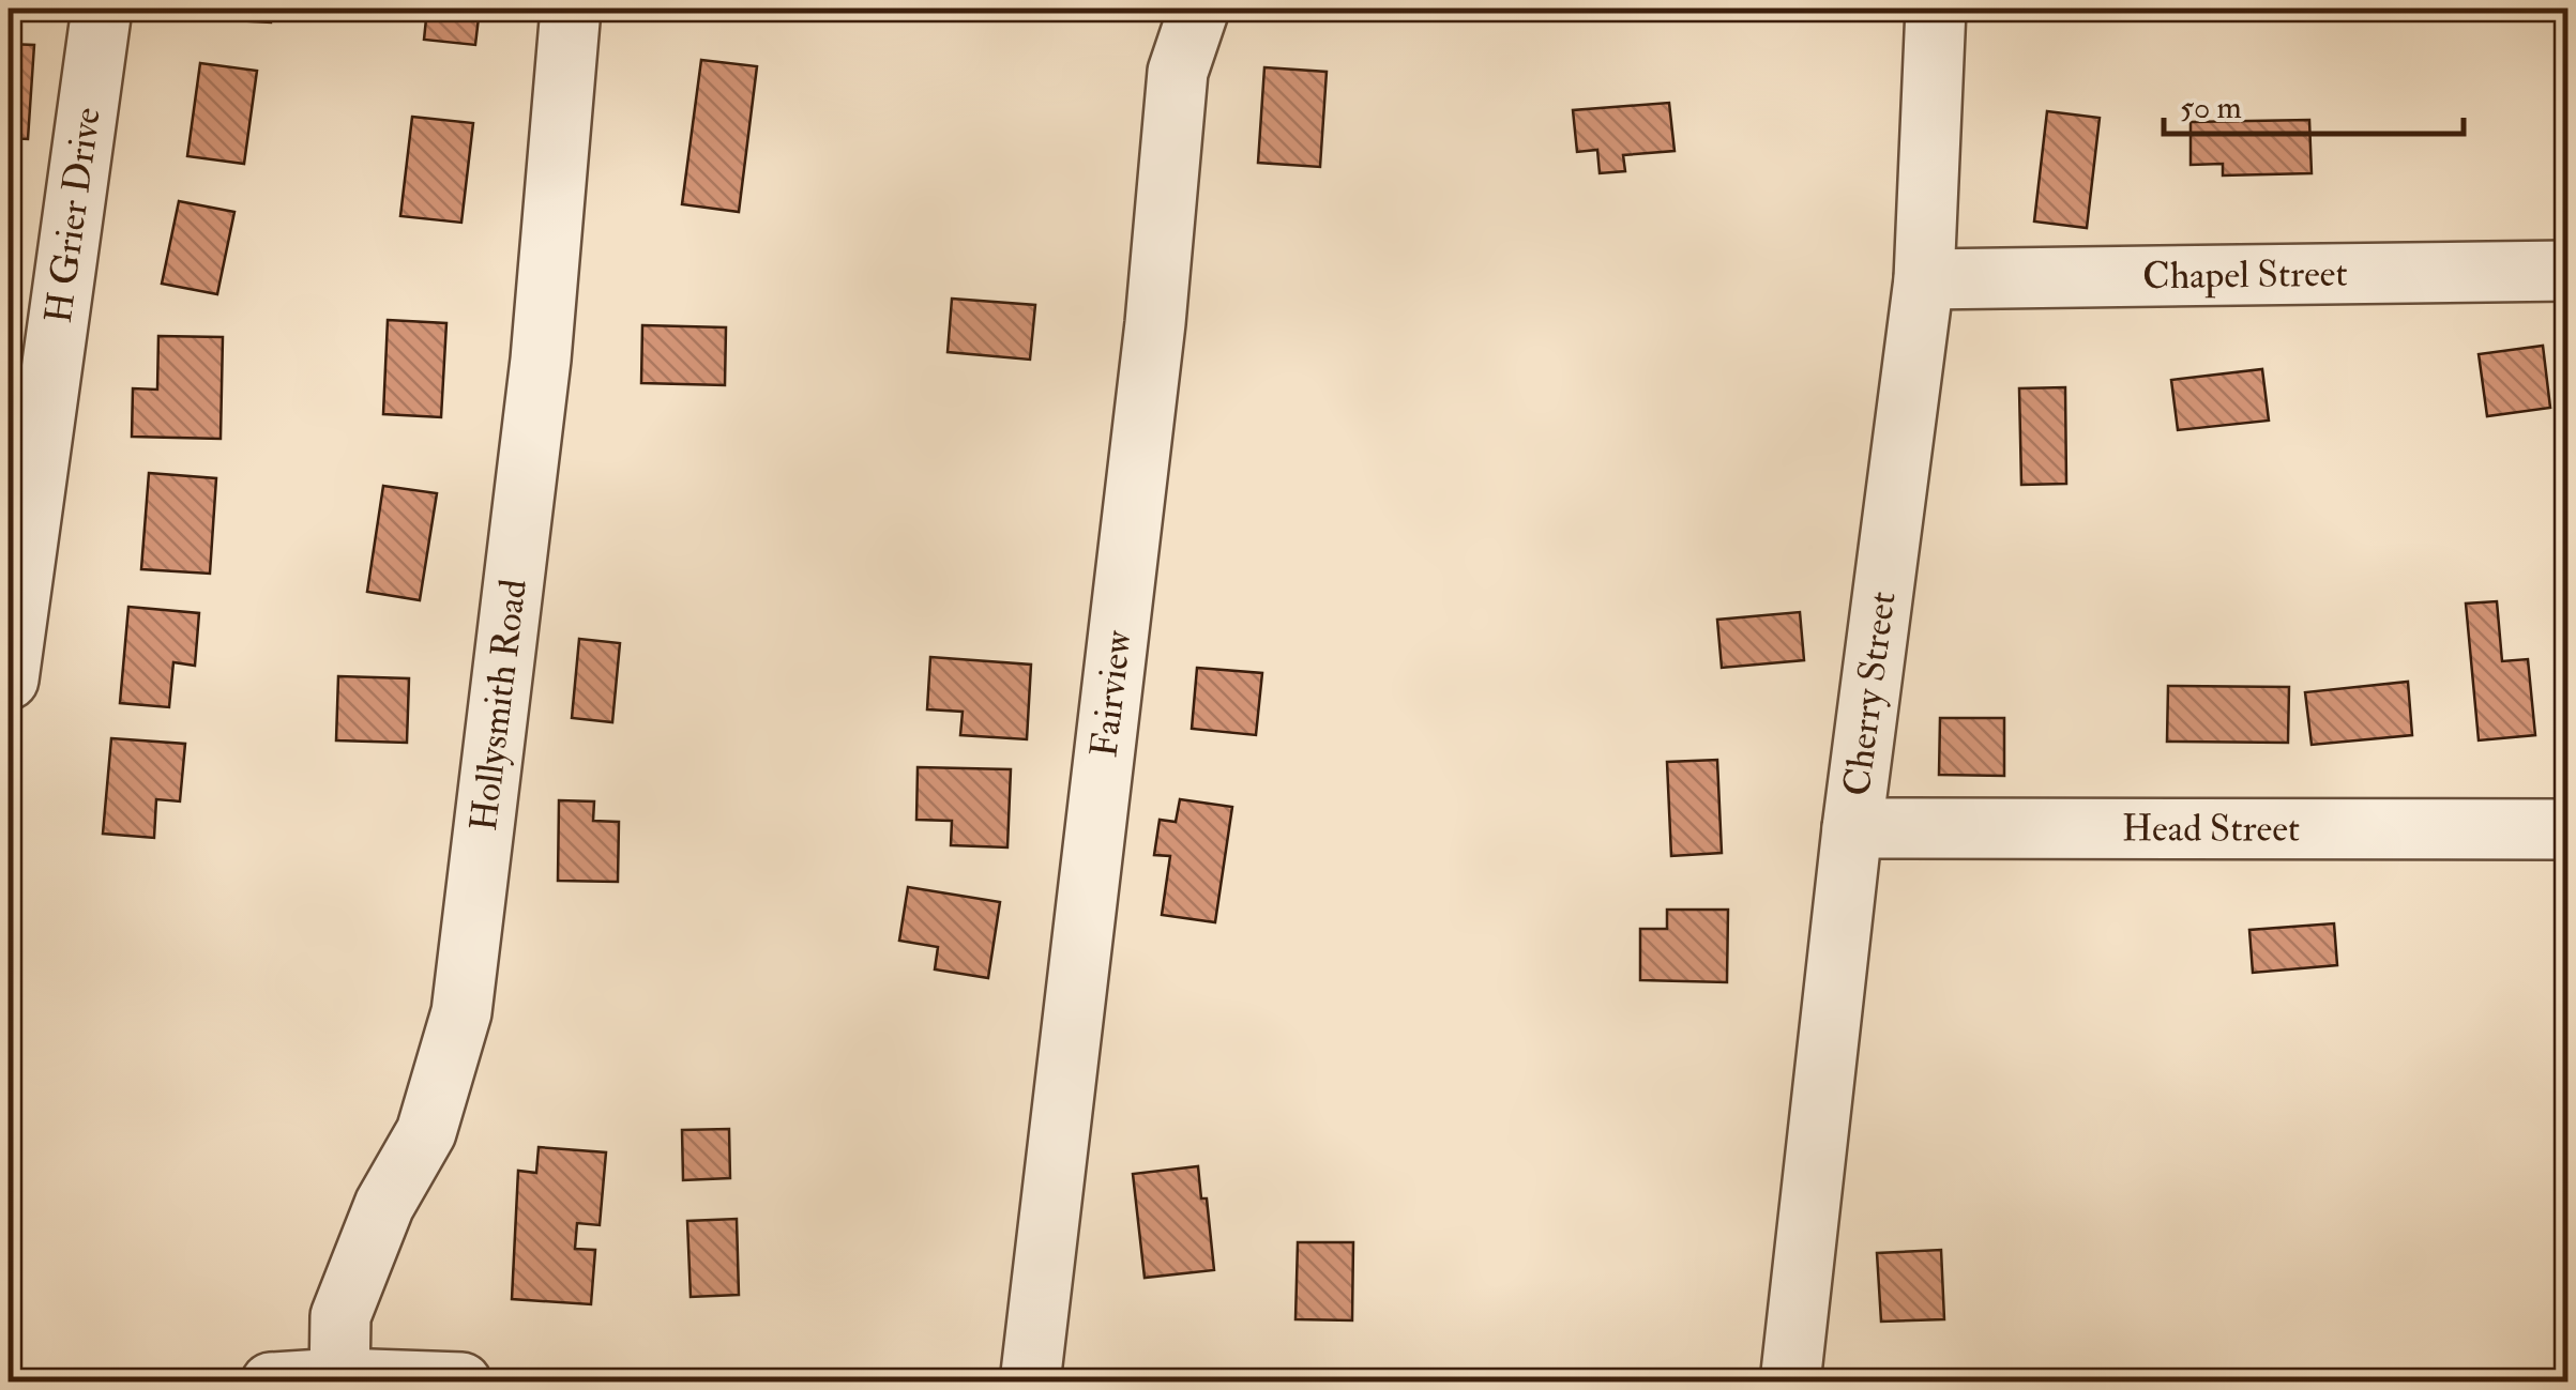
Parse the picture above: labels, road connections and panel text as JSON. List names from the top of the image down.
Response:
{
  "streets": {
    "street": [
      "H Grier Drive",
      "Chapel Street",
      "Fairview",
      "Cherry Street",
      "Hollysmith Road",
      "Head Street"
    ]
  },
  "crossings": [
    ["Chapel Street", "Cherry Street"],
    ["Cherry Street", "Head Street"]
  ],
  "scale_bar": "50 m"
}
